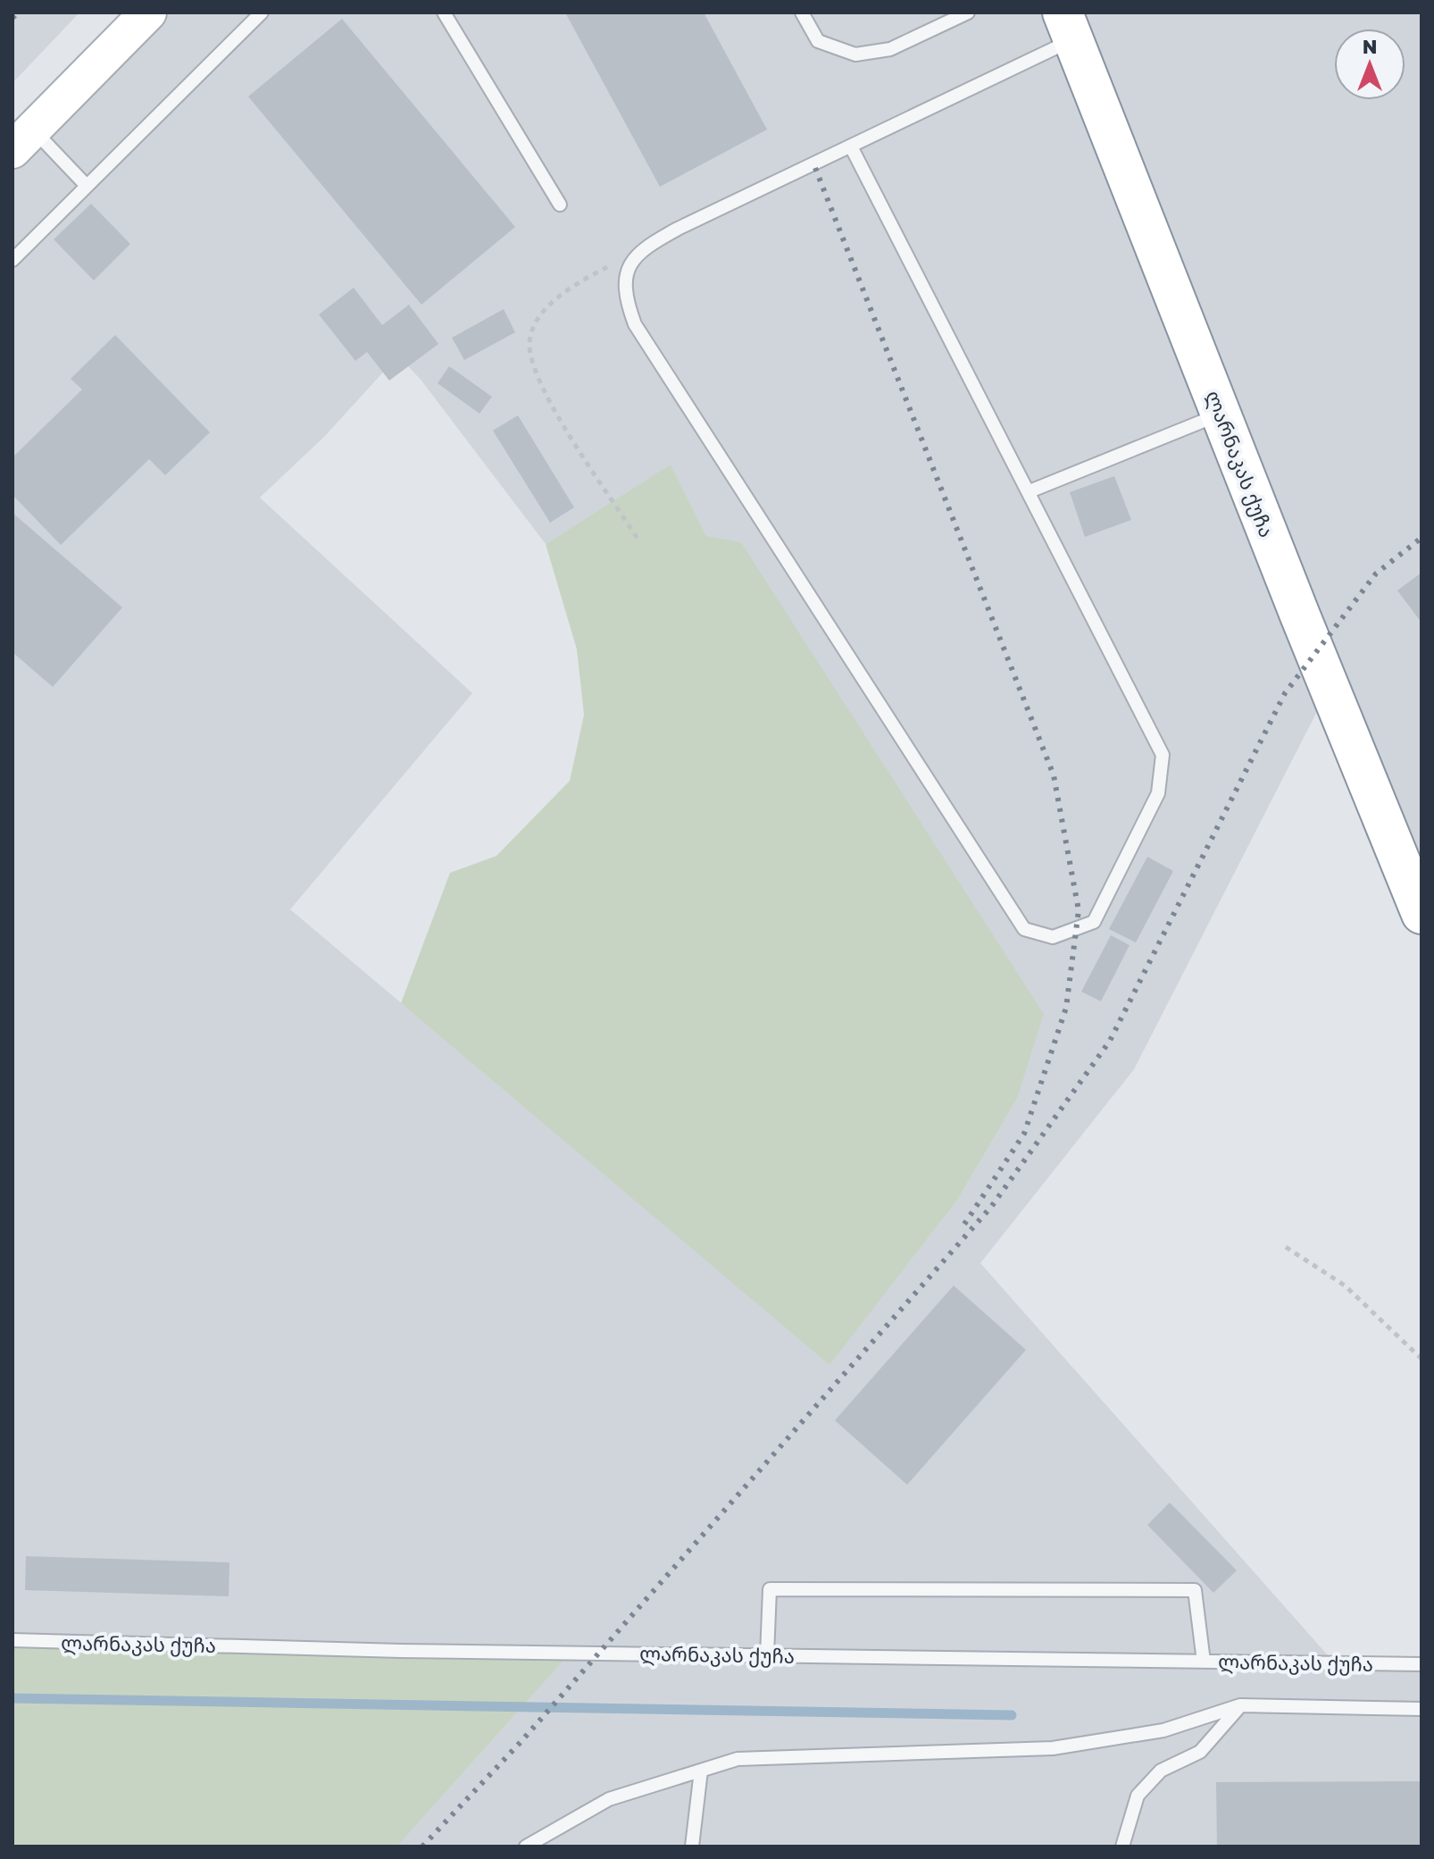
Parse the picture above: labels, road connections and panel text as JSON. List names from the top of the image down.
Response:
{
  "streets": {
    "highway": ["ლარნაკას ქუჩა"]
  },
  "north": "top"
}
